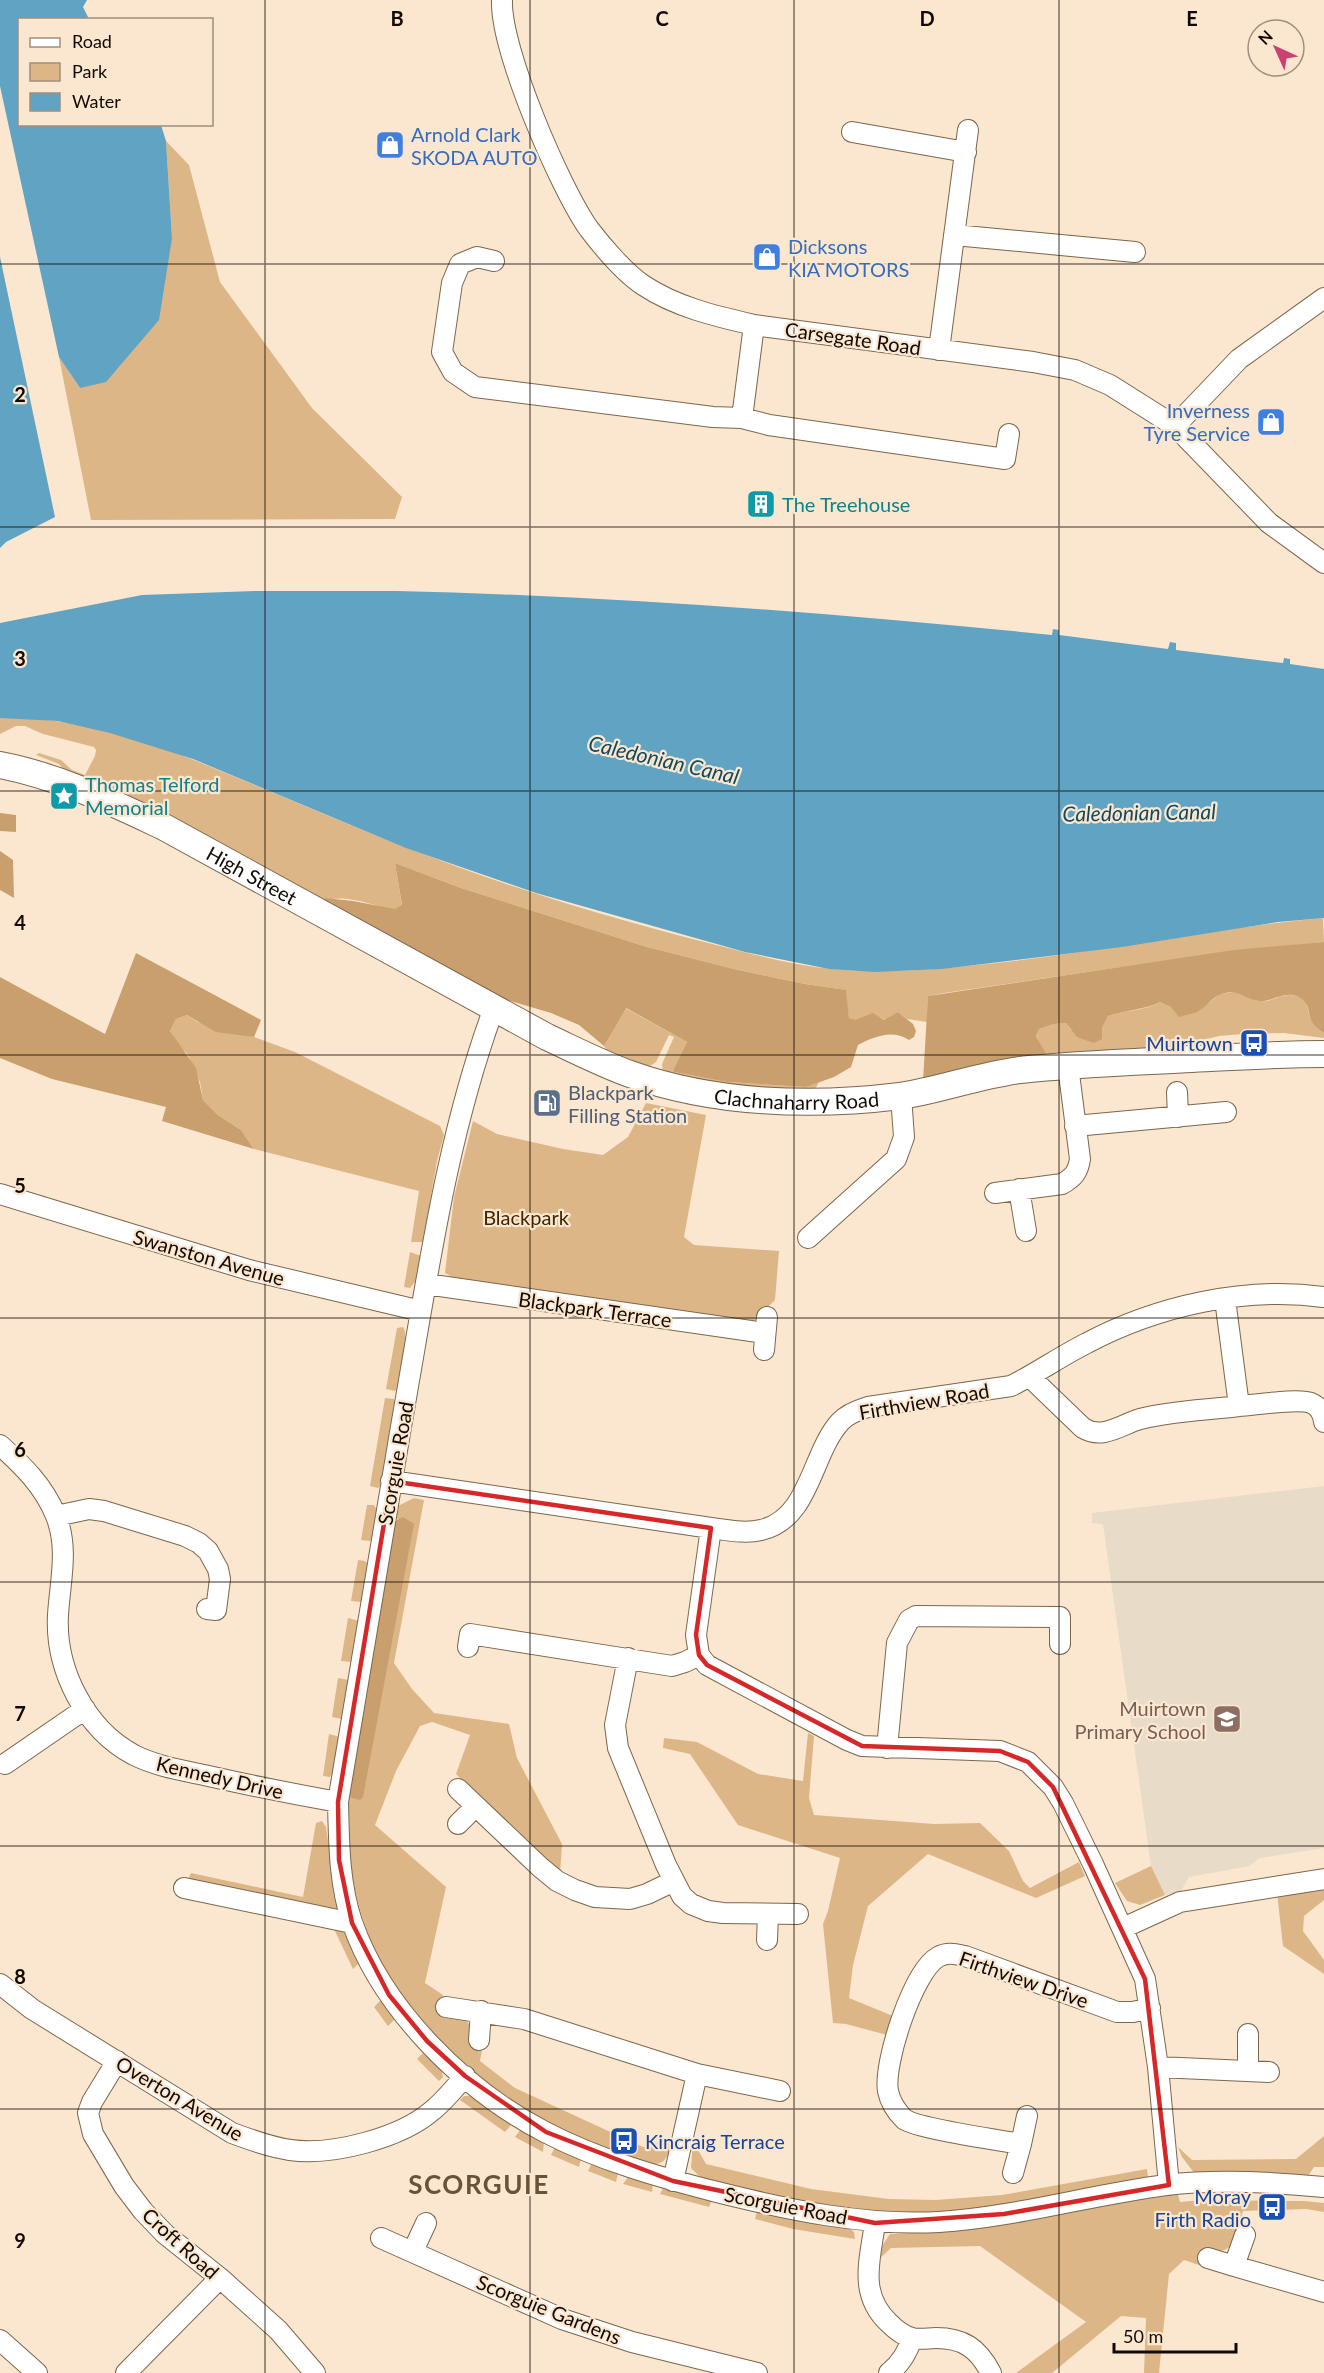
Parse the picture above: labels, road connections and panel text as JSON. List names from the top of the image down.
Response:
{
  "streets": {
    "main road": ["High Street", "Clachnaharry Road"],
    "street": [
      "Carsegate Road",
      "Swanston Avenue",
      "Blackpark Terrace",
      "Firthview Road",
      "Scorguie Road",
      "Kennedy Drive",
      "Firthview Drive",
      "Overton Avenue",
      "Croft Road",
      "Scorguie Gardens"
    ]
  },
  "crossings": [
    ["High Street", "Clachnaharry Road"],
    ["High Street", "Scorguie Road"],
    ["Clachnaharry Road", "Scorguie Road"],
    ["Swanston Avenue", "Scorguie Road"],
    ["Blackpark Terrace", "Scorguie Road"],
    ["Firthview Road", "Scorguie Road"],
    ["Scorguie Road", "Kennedy Drive"],
    ["Scorguie Road", "Overton Avenue"],
    ["Overton Avenue", "Croft Road"]
  ],
  "districts": ["SCORGUIE"],
  "water": ["Caledonian Canal"],
  "parks": ["Blackpark"],
  "places": {
    "shop": ["Arnold Clark SKODA AUTO", "Dicksons KIA MOTORS", "Inverness Tyre Service"],
    "building": ["The Treehouse"],
    "place": ["Thomas Telford Memorial"],
    "bus stop": ["Muirtown", "Kincraig Terrace", "Moray Firth Radio"],
    "fuel station": ["Blackpark Filling Station"],
    "school or university": ["Muirtown Primary School"]
  },
  "legend": ["Road", "Park", "Water"],
  "scale_bar": "50 m",
  "north": "top left",
  "grid": {
    "columns": [
      "B",
      "C",
      "D",
      "E"
    ],
    "rows": [
      "2",
      "3",
      "4",
      "5",
      "6",
      "7",
      "8",
      "9"
    ]
  }
}
